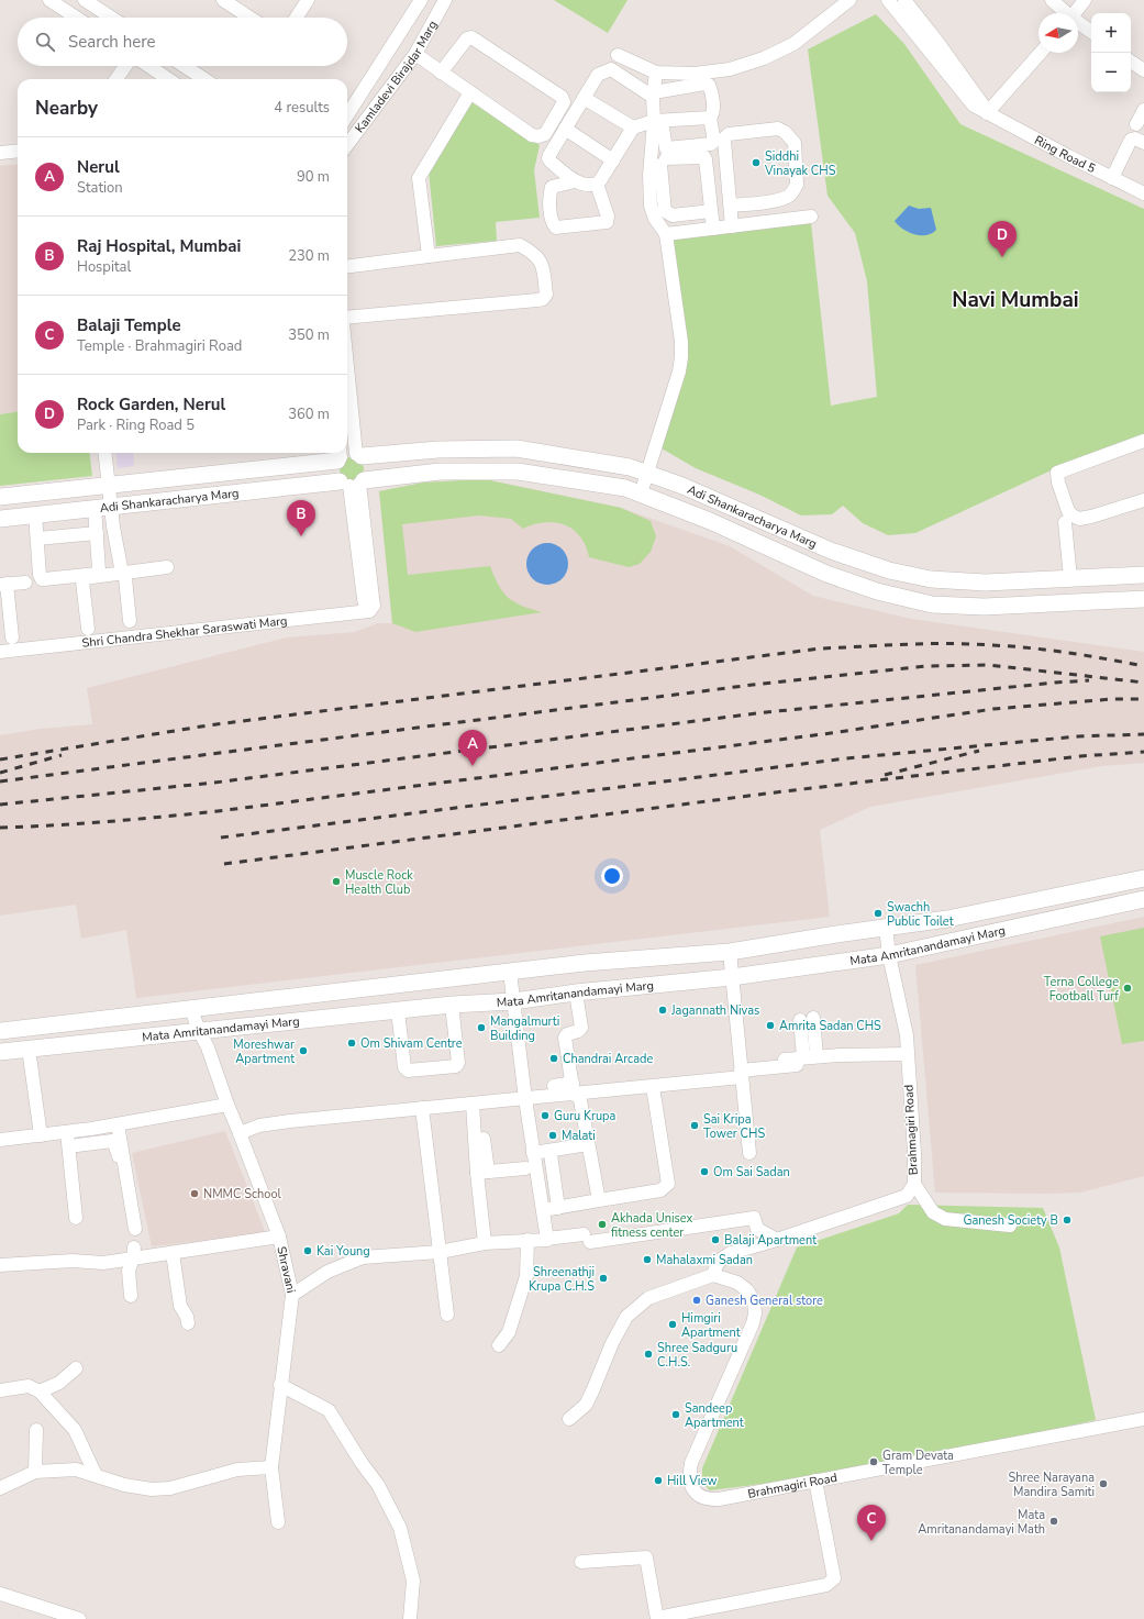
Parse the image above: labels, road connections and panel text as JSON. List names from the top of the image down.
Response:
{
  "streets": {
    "main road": ["Adi Shankaracharya Marg", "Mata Amritanandamayi Marg"],
    "street": [
      "Kamladevi Birajdar Marg",
      "Ring Road 5",
      "Shri Chandra Shekhar Saraswati Marg",
      "Brahmagiri Road",
      "Shravani"
    ]
  },
  "crossings": [
    ["Adi Shankaracharya Marg", "Shri Chandra Shekhar Saraswati Marg"],
    ["Mata Amritanandamayi Marg", "Brahmagiri Road"],
    ["Mata Amritanandamayi Marg", "Shravani"]
  ],
  "districts": ["Navi Mumbai"],
  "places": [
    "Siddhi Vinayak CHS",
    "Muscle Rock Health Club",
    "Swachh Public Toilet",
    "Terna College Football Turf",
    "Jagannath Nivas",
    "Amrita Sadan CHS",
    "Mangalmurti Building",
    "Om Shivam Centre",
    "Moreshwar Apartment",
    "Chandrai Arcade",
    "Guru Krupa",
    "Sai Kripa Tower CHS",
    "Malati",
    "Om Sai Sadan",
    "NMMC School",
    "Ganesh Society B",
    "Akhada Unisex fitness center",
    "Balaji Apartment",
    "Kai Young",
    "Mahalaxmi Sadan",
    "Shreenathji Krupa C.H.S",
    "Ganesh General store",
    "Himgiri Apartment",
    "Shree Sadguru C.H.S.",
    "Sandeep Apartment",
    "Gram Devata Temple",
    "Hill View",
    "Shree Narayana Mandira Samiti",
    "Mata Amritanandamayi Math"
  ],
  "north": "left",
  "page": {
    "map_buttons": ["+", "−"],
    "search": "Search here",
    "heading": ["Nearby", "4 results"],
    "list": [
      {
        "mark": "A",
        "name": "Nerul",
        "note": "Station",
        "value": "90 m"
      },
      {
        "mark": "B",
        "name": "Raj Hospital, Mumbai",
        "note": "Hospital",
        "value": "230 m"
      },
      {
        "mark": "C",
        "name": "Balaji Temple",
        "note": "Temple · Brahmagiri Road",
        "value": "350 m"
      },
      {
        "mark": "D",
        "name": "Rock Garden, Nerul",
        "note": "Park · Ring Road 5",
        "value": "360 m"
      }
    ],
    "pins": [
      "D",
      "B",
      "A",
      "C"
    ]
  }
}
